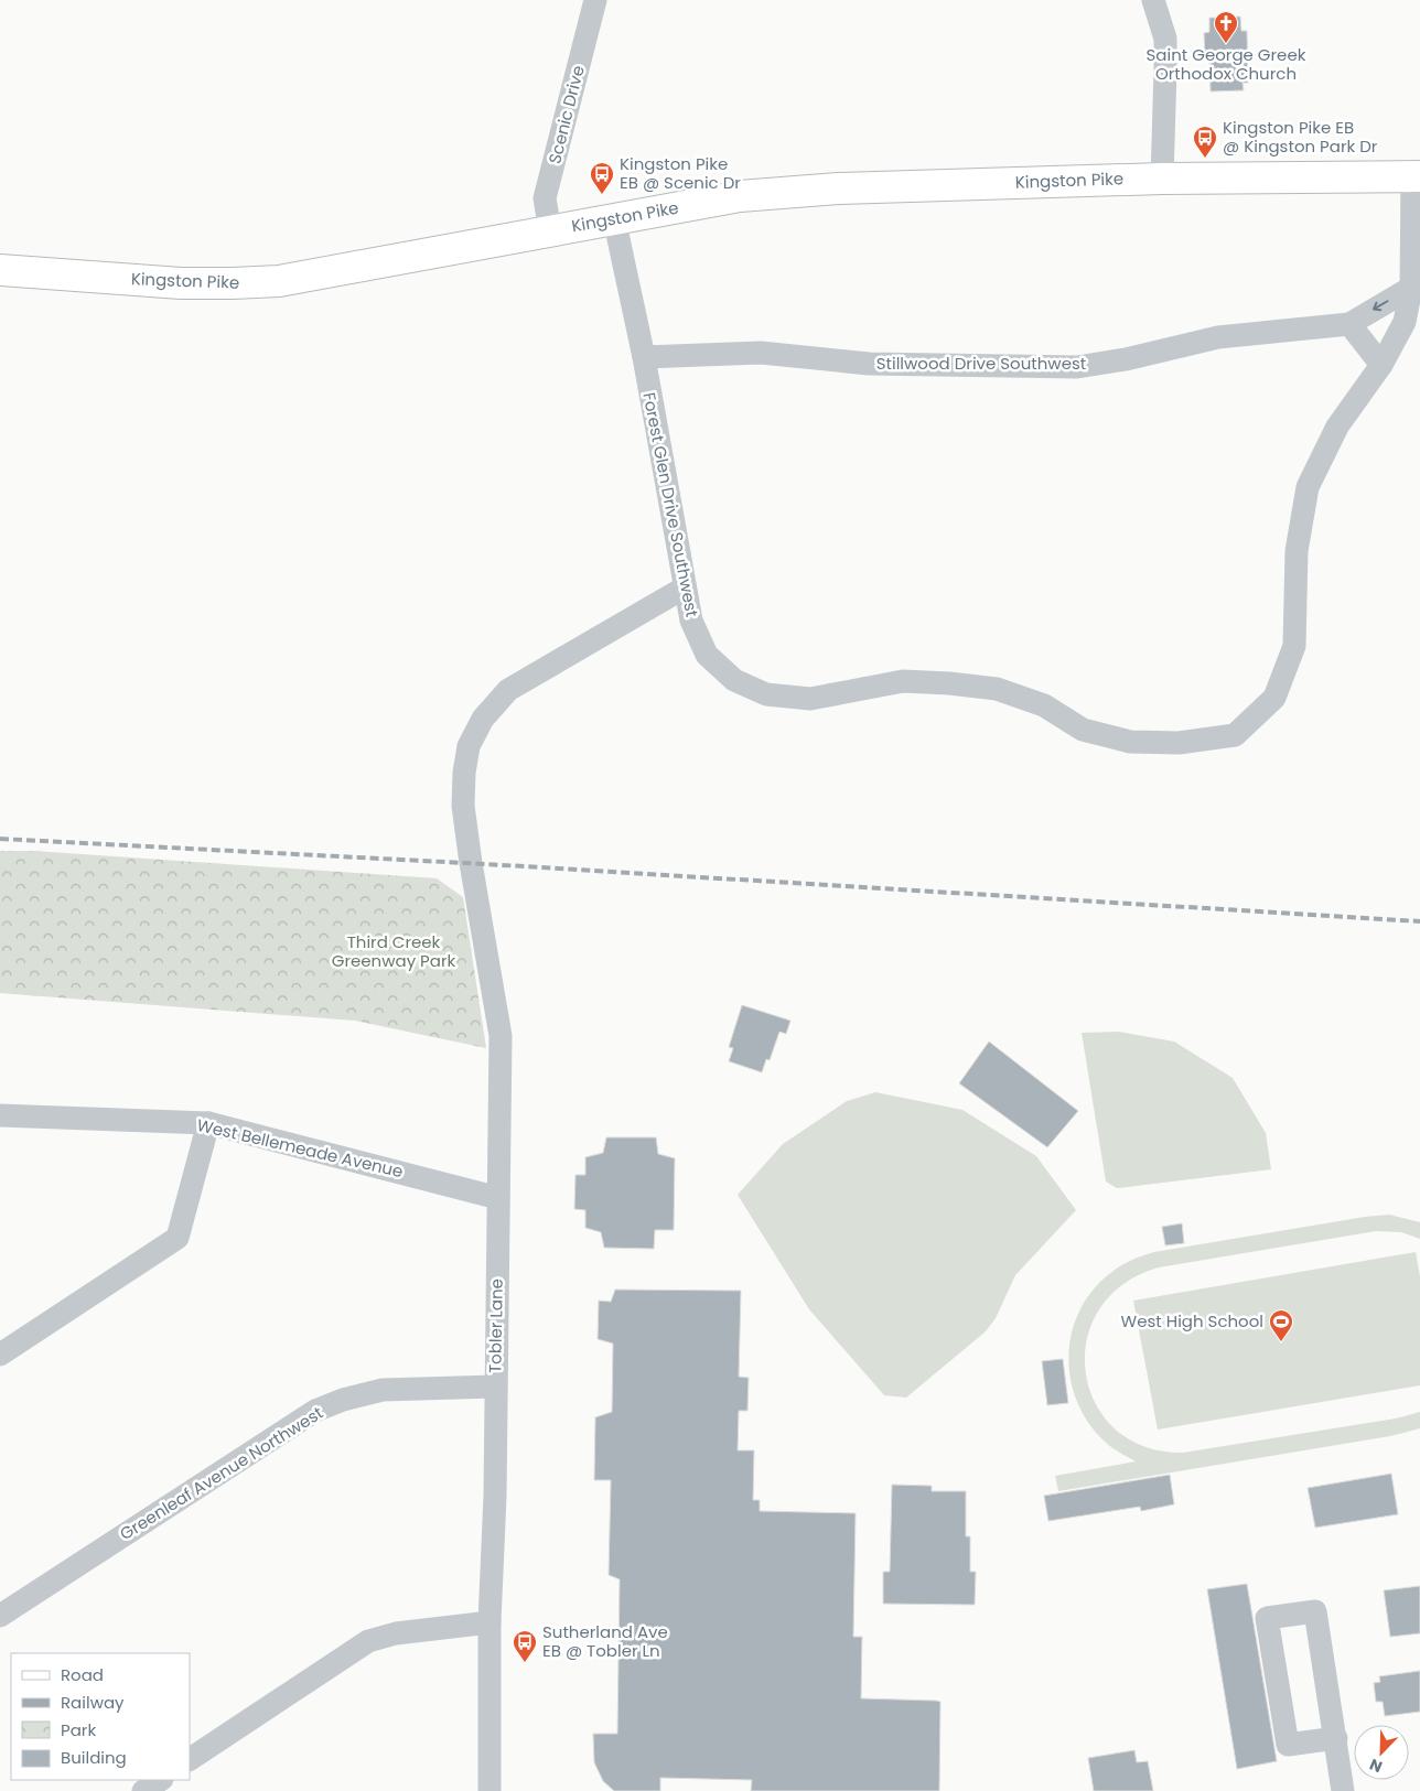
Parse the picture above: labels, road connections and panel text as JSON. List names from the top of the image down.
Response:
{
  "streets": {
    "main road": ["Kingston Pike"],
    "street": [
      "Scenic Drive",
      "Stillwood Drive Southwest",
      "Forest Glen Drive Southwest",
      "West Bellemeade Avenue",
      "Tobler Lane",
      "Greenleaf Avenue Northwest"
    ]
  },
  "crossings": [
    ["Scenic Drive", "Kingston Pike"],
    ["Kingston Pike", "Forest Glen Drive Southwest"],
    ["Stillwood Drive Southwest", "Forest Glen Drive Southwest"],
    ["Forest Glen Drive Southwest", "Tobler Lane"],
    ["West Bellemeade Avenue", "Tobler Lane"],
    ["Tobler Lane", "Greenleaf Avenue Northwest"]
  ],
  "parks": ["Third Creek Greenway Park"],
  "places": {
    "church": ["Saint George Greek Orthodox Church"],
    "bus stop": ["Kingston Pike EB @ Kingston Park Dr", "Kingston Pike EB @ Scenic Dr", "Sutherland Ave EB @ Tobler Ln"],
    "sports": ["West High School"]
  },
  "legend": [
    "Road",
    "Railway",
    "Park",
    "Building"
  ],
  "north": "bottom left"
}
